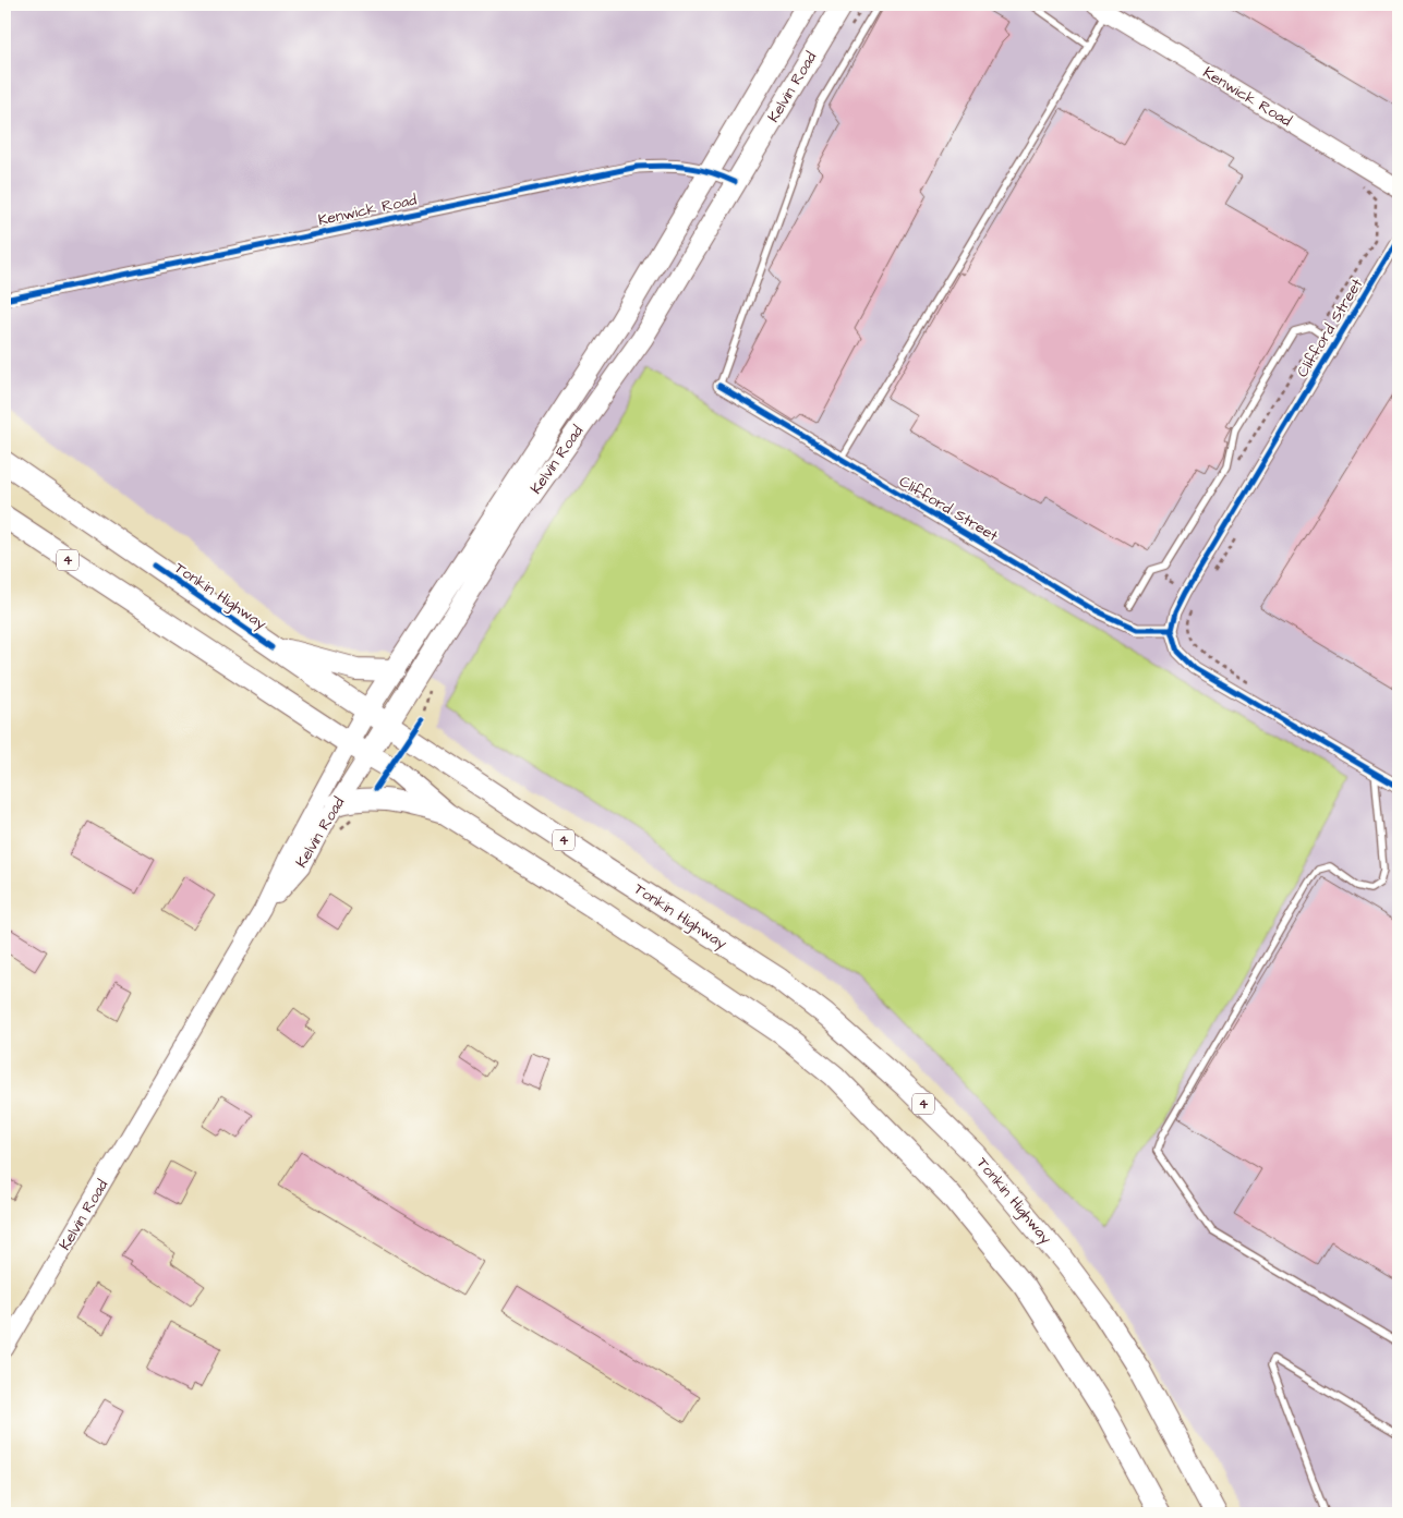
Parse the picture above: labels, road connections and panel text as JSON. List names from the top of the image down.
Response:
{
  "streets": {
    "highway": ["4", "Tonkin Highway"],
    "main road": ["Kelvin Road", "Kenwick Road"],
    "street": ["Clifford Street"]
  },
  "crossings": [
    ["Kelvin Road", "Kenwick Road"],
    ["Kelvin Road", "4"],
    ["Kelvin Road", "Tonkin Highway"]
  ]
}
